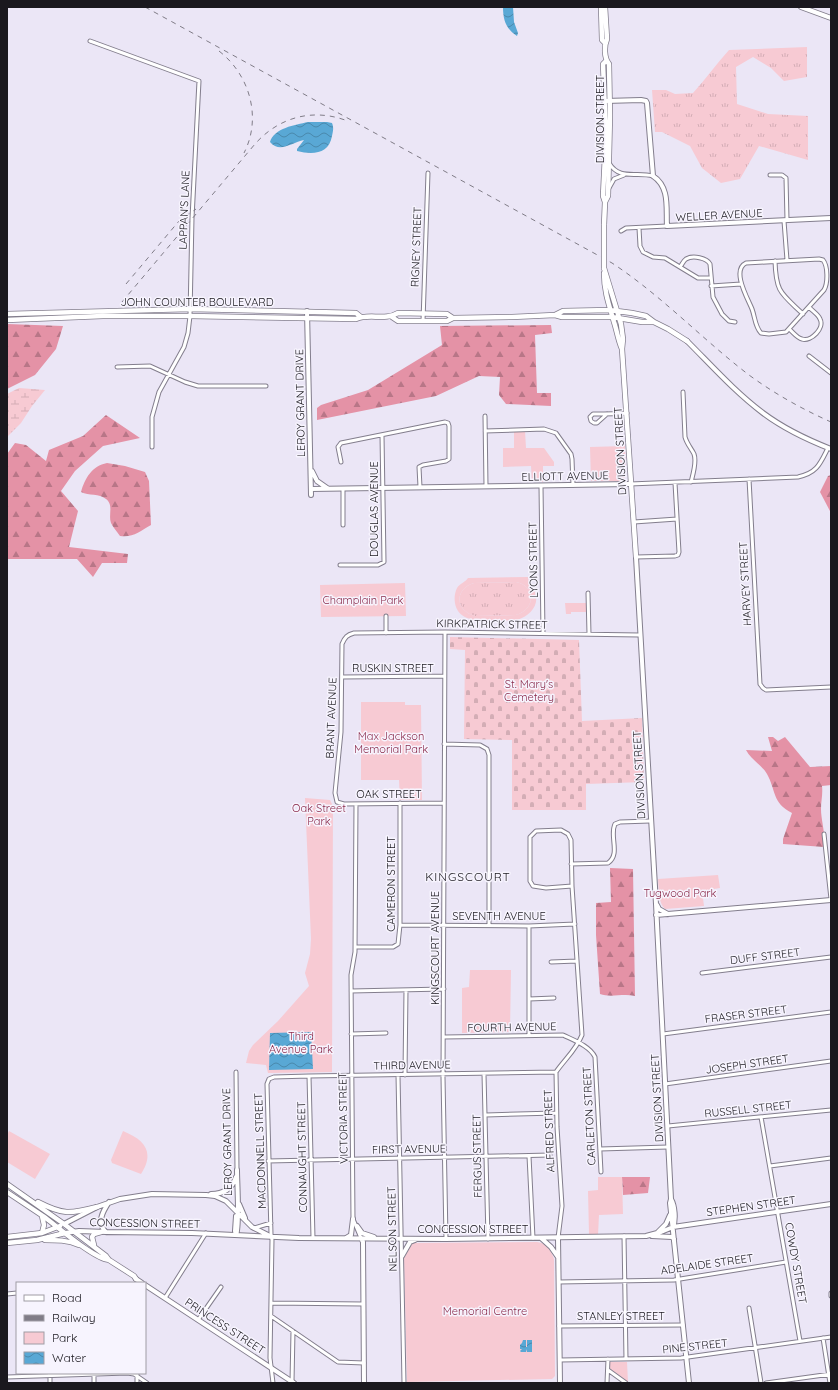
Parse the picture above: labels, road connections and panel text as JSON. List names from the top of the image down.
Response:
{
  "streets": {
    "main road": [
      "DIVISION STREET",
      "WELLER AVENUE",
      "JOHN COUNTER BOULEVARD",
      "LEROY GRANT DRIVE",
      "ELLIOTT AVENUE",
      "VICTORIA STREET",
      "ALFRED STREET",
      "STEPHEN STREET",
      "CONCESSION STREET",
      "PRINCESS STREET"
    ],
    "street": [
      "LAPPAN'S LANE",
      "RIGNEY STREET",
      "DOUGLAS AVENUE",
      "LYONS STREET",
      "HARVEY STREET",
      "KIRKPATRICK STREET",
      "RUSKIN STREET",
      "BRANT AVENUE",
      "OAK STREET",
      "CAMERON STREET",
      "SEVENTH AVENUE",
      "KINGSCOURT AVENUE",
      "DUFF STREET",
      "FRASER STREET",
      "FOURTH AVENUE",
      "JOSEPH STREET",
      "THIRD AVENUE",
      "RUSSELL STREET",
      "CARLETON STREET",
      "FIRST AVENUE",
      "MACDONNELL STREET",
      "FERGUS STREET",
      "CONNAUGHT STREET",
      "NELSON STREET",
      "COWDY STREET",
      "ADELAIDE STREET",
      "STANLEY STREET",
      "PINE STREET"
    ]
  },
  "crossings": [
    ["DIVISION STREET", "ELLIOTT AVENUE"],
    ["DIVISION STREET", "KIRKPATRICK STREET"],
    ["DIVISION STREET", "FRASER STREET"],
    ["DIVISION STREET", "JOSEPH STREET"],
    ["DIVISION STREET", "RUSSELL STREET"],
    ["DIVISION STREET", "STEPHEN STREET"],
    ["DIVISION STREET", "CONCESSION STREET"],
    ["DIVISION STREET", "ADELAIDE STREET"],
    ["DIVISION STREET", "STANLEY STREET"],
    ["DIVISION STREET", "PINE STREET"],
    ["LAPPAN'S LANE", "JOHN COUNTER BOULEVARD"],
    ["RIGNEY STREET", "JOHN COUNTER BOULEVARD"],
    ["JOHN COUNTER BOULEVARD", "LEROY GRANT DRIVE"],
    ["LEROY GRANT DRIVE", "ELLIOTT AVENUE"],
    ["LEROY GRANT DRIVE", "CONCESSION STREET"],
    ["ELLIOTT AVENUE", "DOUGLAS AVENUE"],
    ["ELLIOTT AVENUE", "LYONS STREET"],
    ["ELLIOTT AVENUE", "HARVEY STREET"],
    ["LYONS STREET", "KIRKPATRICK STREET"],
    ["KIRKPATRICK STREET", "BRANT AVENUE"],
    ["KIRKPATRICK STREET", "KINGSCOURT AVENUE"],
    ["RUSKIN STREET", "BRANT AVENUE"],
    ["RUSKIN STREET", "KINGSCOURT AVENUE"],
    ["BRANT AVENUE", "OAK STREET"],
    ["OAK STREET", "CAMERON STREET"],
    ["OAK STREET", "KINGSCOURT AVENUE"],
    ["OAK STREET", "VICTORIA STREET"],
    ["CAMERON STREET", "SEVENTH AVENUE"],
    ["CAMERON STREET", "VICTORIA STREET"],
    ["SEVENTH AVENUE", "KINGSCOURT AVENUE"],
    ["KINGSCOURT AVENUE", "FOURTH AVENUE"],
    ["KINGSCOURT AVENUE", "THIRD AVENUE"],
    ["KINGSCOURT AVENUE", "FIRST AVENUE"],
    ["KINGSCOURT AVENUE", "CONCESSION STREET"],
    ["FOURTH AVENUE", "CARLETON STREET"],
    ["THIRD AVENUE", "VICTORIA STREET"],
    ["THIRD AVENUE", "ALFRED STREET"],
    ["THIRD AVENUE", "MACDONNELL STREET"],
    ["THIRD AVENUE", "FERGUS STREET"],
    ["THIRD AVENUE", "CONNAUGHT STREET"],
    ["THIRD AVENUE", "NELSON STREET"],
    ["RUSSELL STREET", "COWDY STREET"],
    ["VICTORIA STREET", "FIRST AVENUE"],
    ["VICTORIA STREET", "CONCESSION STREET"],
    ["ALFRED STREET", "CONCESSION STREET"],
    ["ALFRED STREET", "ADELAIDE STREET"],
    ["ALFRED STREET", "STANLEY STREET"],
    ["ALFRED STREET", "PINE STREET"],
    ["FIRST AVENUE", "MACDONNELL STREET"],
    ["FIRST AVENUE", "FERGUS STREET"],
    ["FIRST AVENUE", "CONNAUGHT STREET"],
    ["FIRST AVENUE", "NELSON STREET"],
    ["MACDONNELL STREET", "CONCESSION STREET"],
    ["MACDONNELL STREET", "PRINCESS STREET"],
    ["FERGUS STREET", "CONCESSION STREET"],
    ["CONNAUGHT STREET", "CONCESSION STREET"],
    ["STEPHEN STREET", "CONCESSION STREET"],
    ["STEPHEN STREET", "COWDY STREET"],
    ["CONCESSION STREET", "NELSON STREET"],
    ["COWDY STREET", "ADELAIDE STREET"],
    ["COWDY STREET", "PINE STREET"]
  ],
  "districts": ["KINGSCOURT"],
  "parks": [
    "Champlain Park",
    "St. Mary's Cemetery",
    "Max Jackson Memorial Park",
    "Oak Street Park",
    "Tugwood Park",
    "Third Avenue Park",
    "Memorial Centre"
  ],
  "legend": [
    "Road",
    "Railway",
    "Park",
    "Water"
  ]
}
